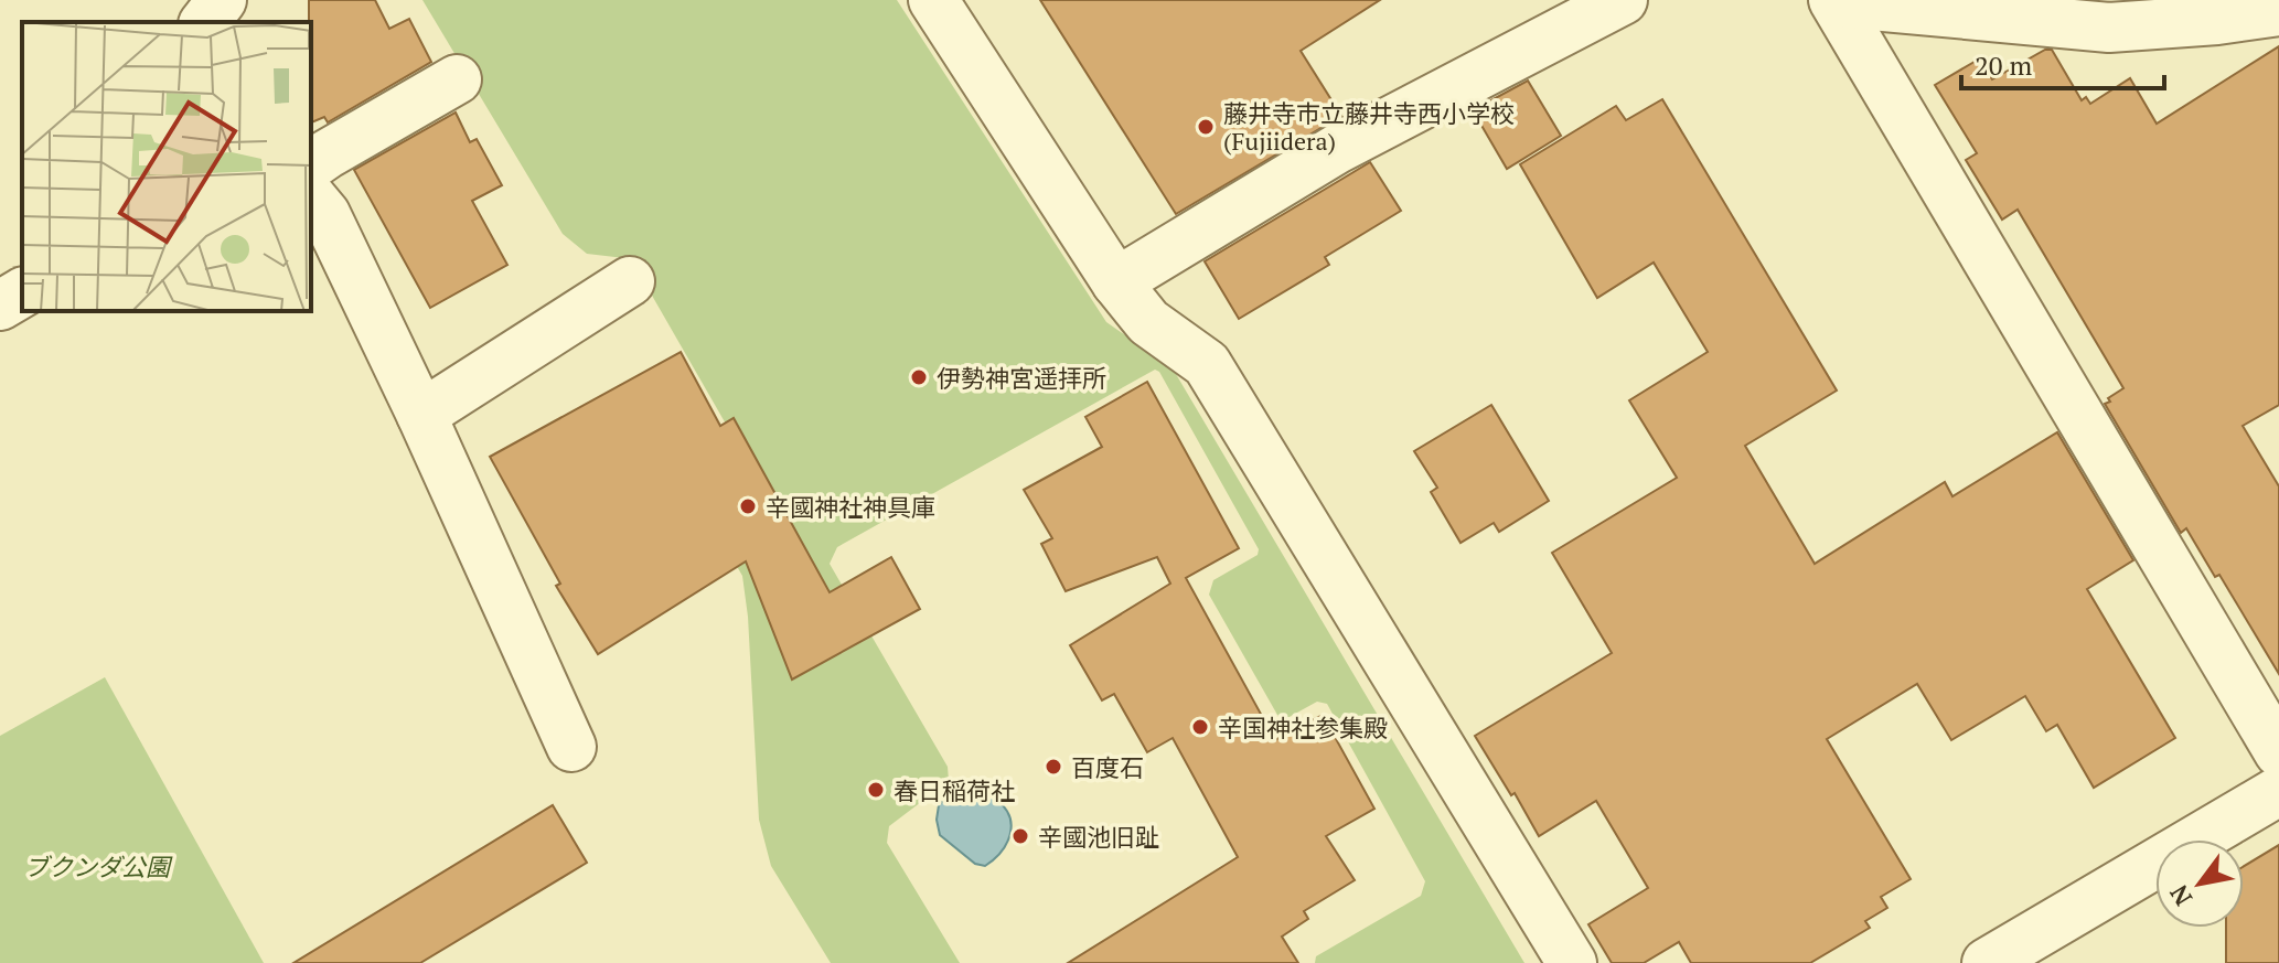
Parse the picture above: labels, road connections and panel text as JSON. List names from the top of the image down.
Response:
{
  "parks": ["ブクンダ公園"],
  "places": [
    "藤井寺市立藤井寺西小学校 (Fujiidera)",
    "伊勢神宮遥拝所",
    "辛國神社神具庫",
    "辛国神社参集殿",
    "百度石",
    "春日稲荷社",
    "辛國池旧趾"
  ],
  "scale_bar": "20 m",
  "north": "bottom left"
}
